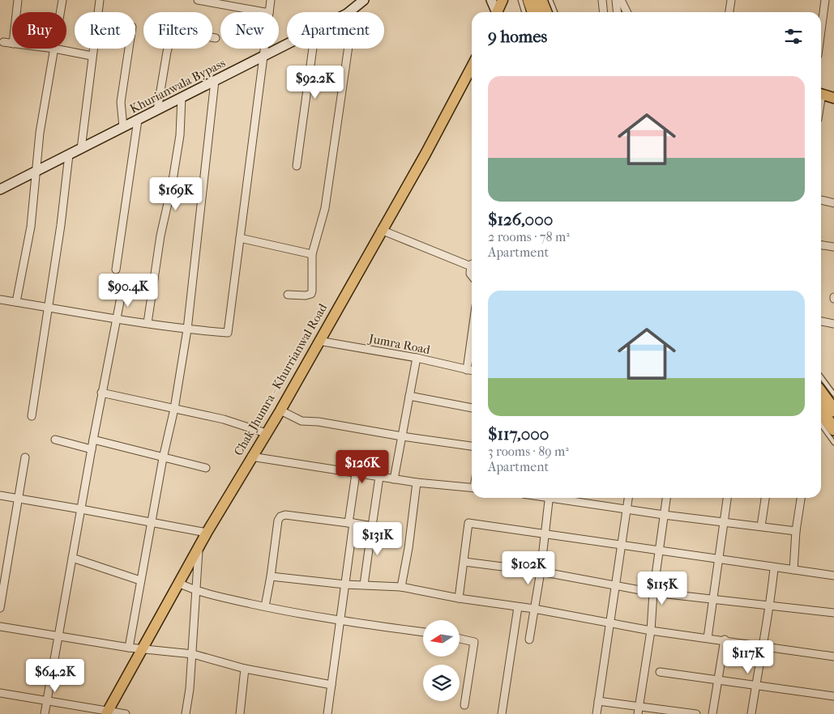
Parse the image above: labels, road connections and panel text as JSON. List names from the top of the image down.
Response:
{
  "streets": {
    "main road": ["Khurianwala Bypass", "Chak Jhumra - Khurrianwal Road"],
    "street": ["Jumra Road"]
  },
  "crossings": [
    ["Jumra Road", "Chak Jhumra - Khurrianwal Road"]
  ],
  "north": "left",
  "page": {
    "chip": [
      "Buy",
      "Rent",
      "Filters",
      "New",
      "Apartment"
    ],
    "heading": "9 homes",
    "list": [
      {
        "name": "$126,000",
        "note": "2 rooms · 78 m² · Apartment"
      },
      {
        "name": "$117,000",
        "note": "3 rooms · 89 m² · Apartment"
      }
    ],
    "price": [
      "$92.2K",
      "$169K",
      "$90.4K",
      "$126K",
      "$131K",
      "$102K",
      "$115K",
      "$117K",
      "$64.2K"
    ]
  }
}
